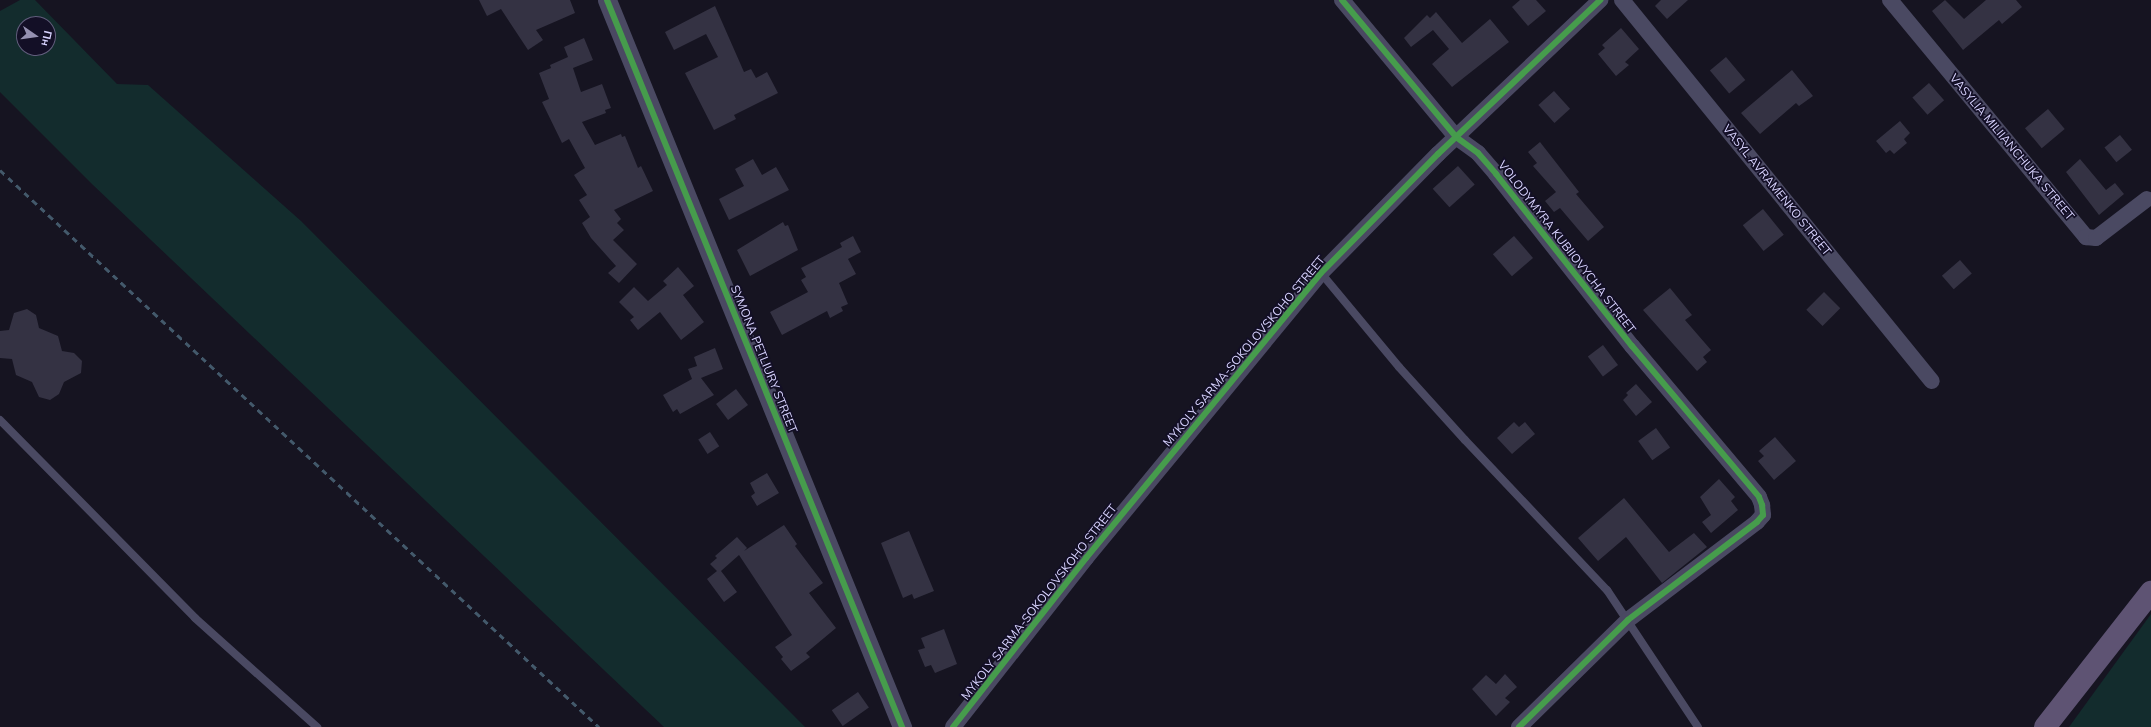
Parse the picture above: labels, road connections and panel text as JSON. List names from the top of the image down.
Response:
{
  "streets": {
    "street": [
      "VASYLIA MILIIANCHUKA STREET",
      "VASYL AVRAMENKO STREET",
      "VOLODYMYRA KUBIIOVYCHA STREET",
      "MYKOLY SARMA-SOKOLOVSKOHO STREET",
      "SYMONA PETLIURY STREET"
    ]
  },
  "crossings": [
    ["VOLODYMYRA KUBIIOVYCHA STREET", "MYKOLY SARMA-SOKOLOVSKOHO STREET"]
  ],
  "north": "right"
}
